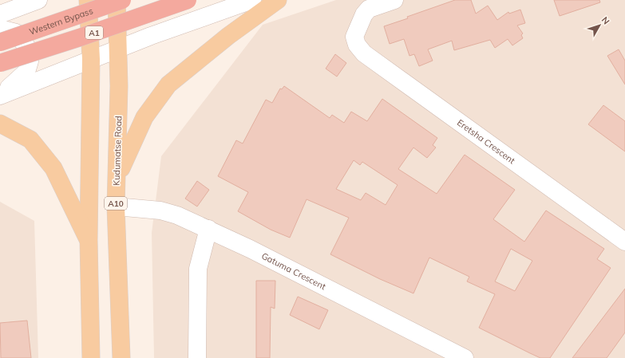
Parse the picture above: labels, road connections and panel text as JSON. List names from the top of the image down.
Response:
{
  "streets": {
    "highway": ["Western Bypass", "A1"],
    "main road": ["Kudumatse Road", "A10"],
    "street": ["Eretsha Crescent", "Gatuma Crescent"]
  },
  "crossings": [
    ["Kudumatse Road", "Gatuma Crescent"]
  ],
  "north": "top right"
}
